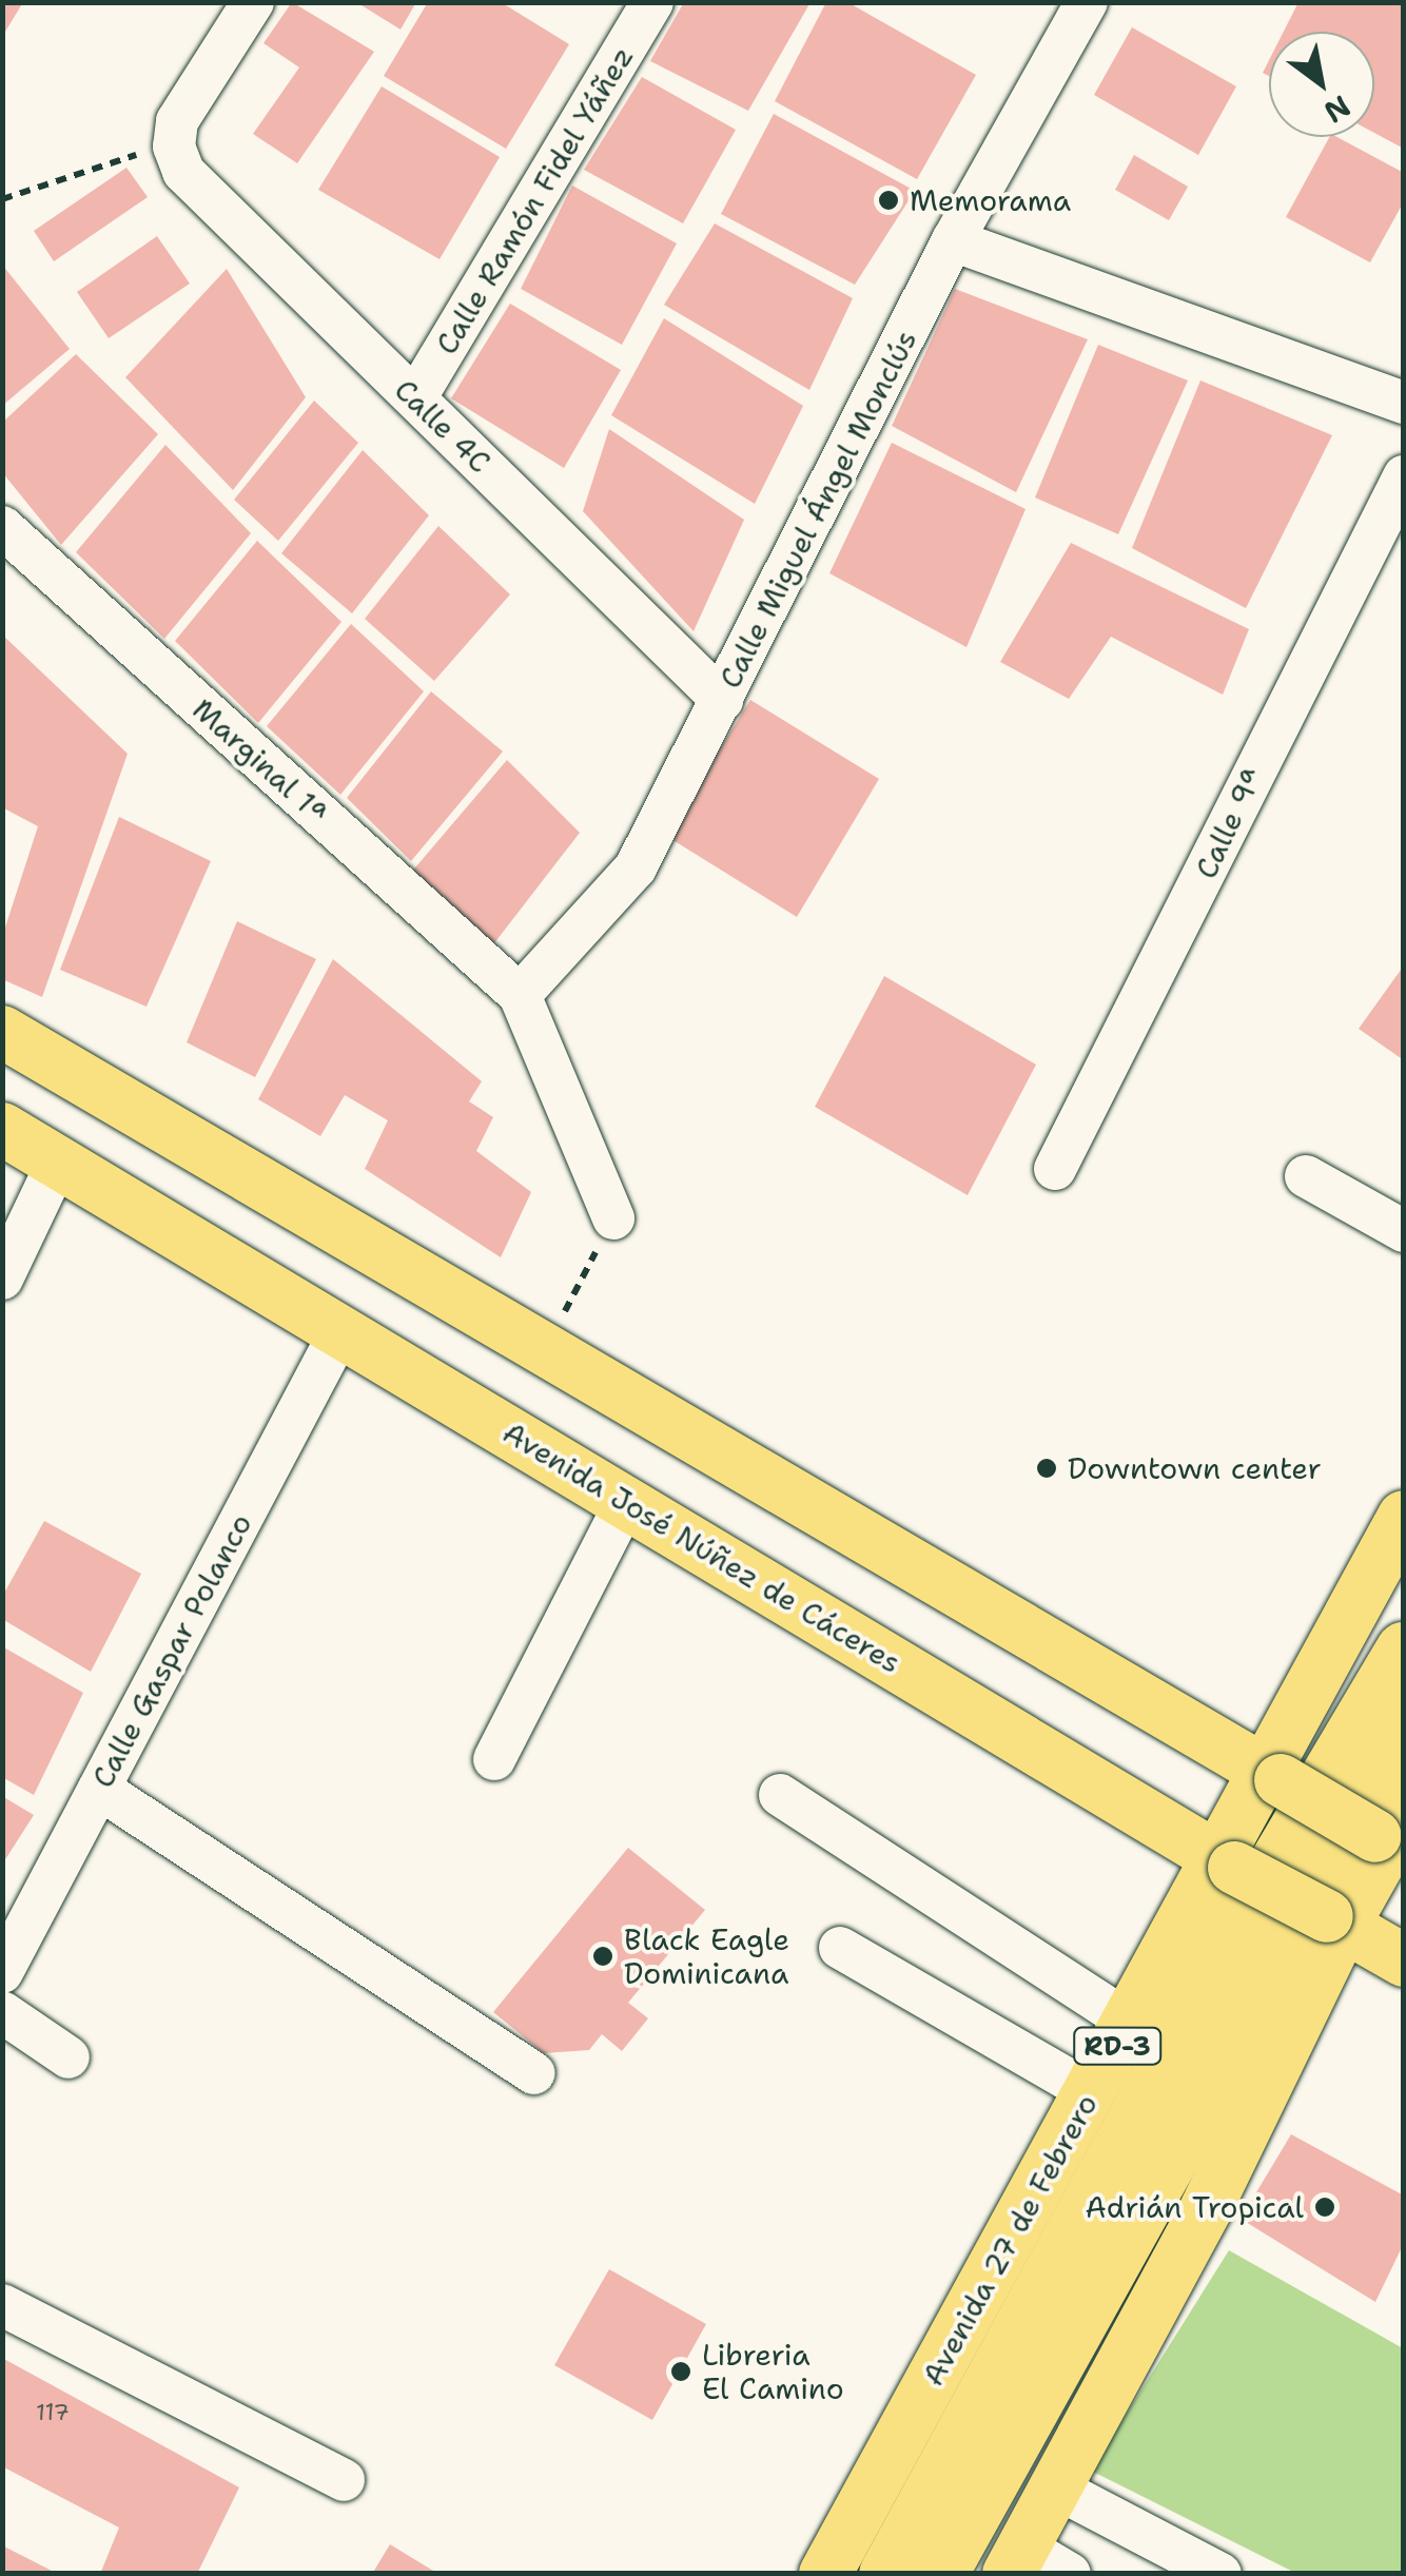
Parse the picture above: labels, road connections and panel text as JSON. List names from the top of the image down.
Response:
{
  "streets": {
    "highway": ["RD-3"],
    "main road": ["Avenida José Núñez de Cáceres", "Avenida 27 de Febrero"],
    "street": [
      "Calle Ramón Fidel Yáñez",
      "Calle 4C",
      "Calle Miguel Ángel Monclús",
      "Marginal 1ª",
      "Calle 9ª",
      "Calle Gaspar Polanco"
    ]
  },
  "crossings": [
    ["Calle Ramón Fidel Yáñez", "Calle 4C"],
    ["Calle 4C", "Calle Miguel Ángel Monclús"],
    ["Calle Miguel Ángel Monclús", "Marginal 1ª"],
    ["Avenida José Núñez de Cáceres", "Calle Gaspar Polanco"],
    ["Avenida José Núñez de Cáceres", "Avenida 27 de Febrero"]
  ],
  "places": [
    "Memorama",
    "Downtown center",
    "Black Eagle Dominicana",
    "Adrián Tropical",
    "Libreria El Camino"
  ],
  "house_numbers": ["117"],
  "north": "bottom right"
}
